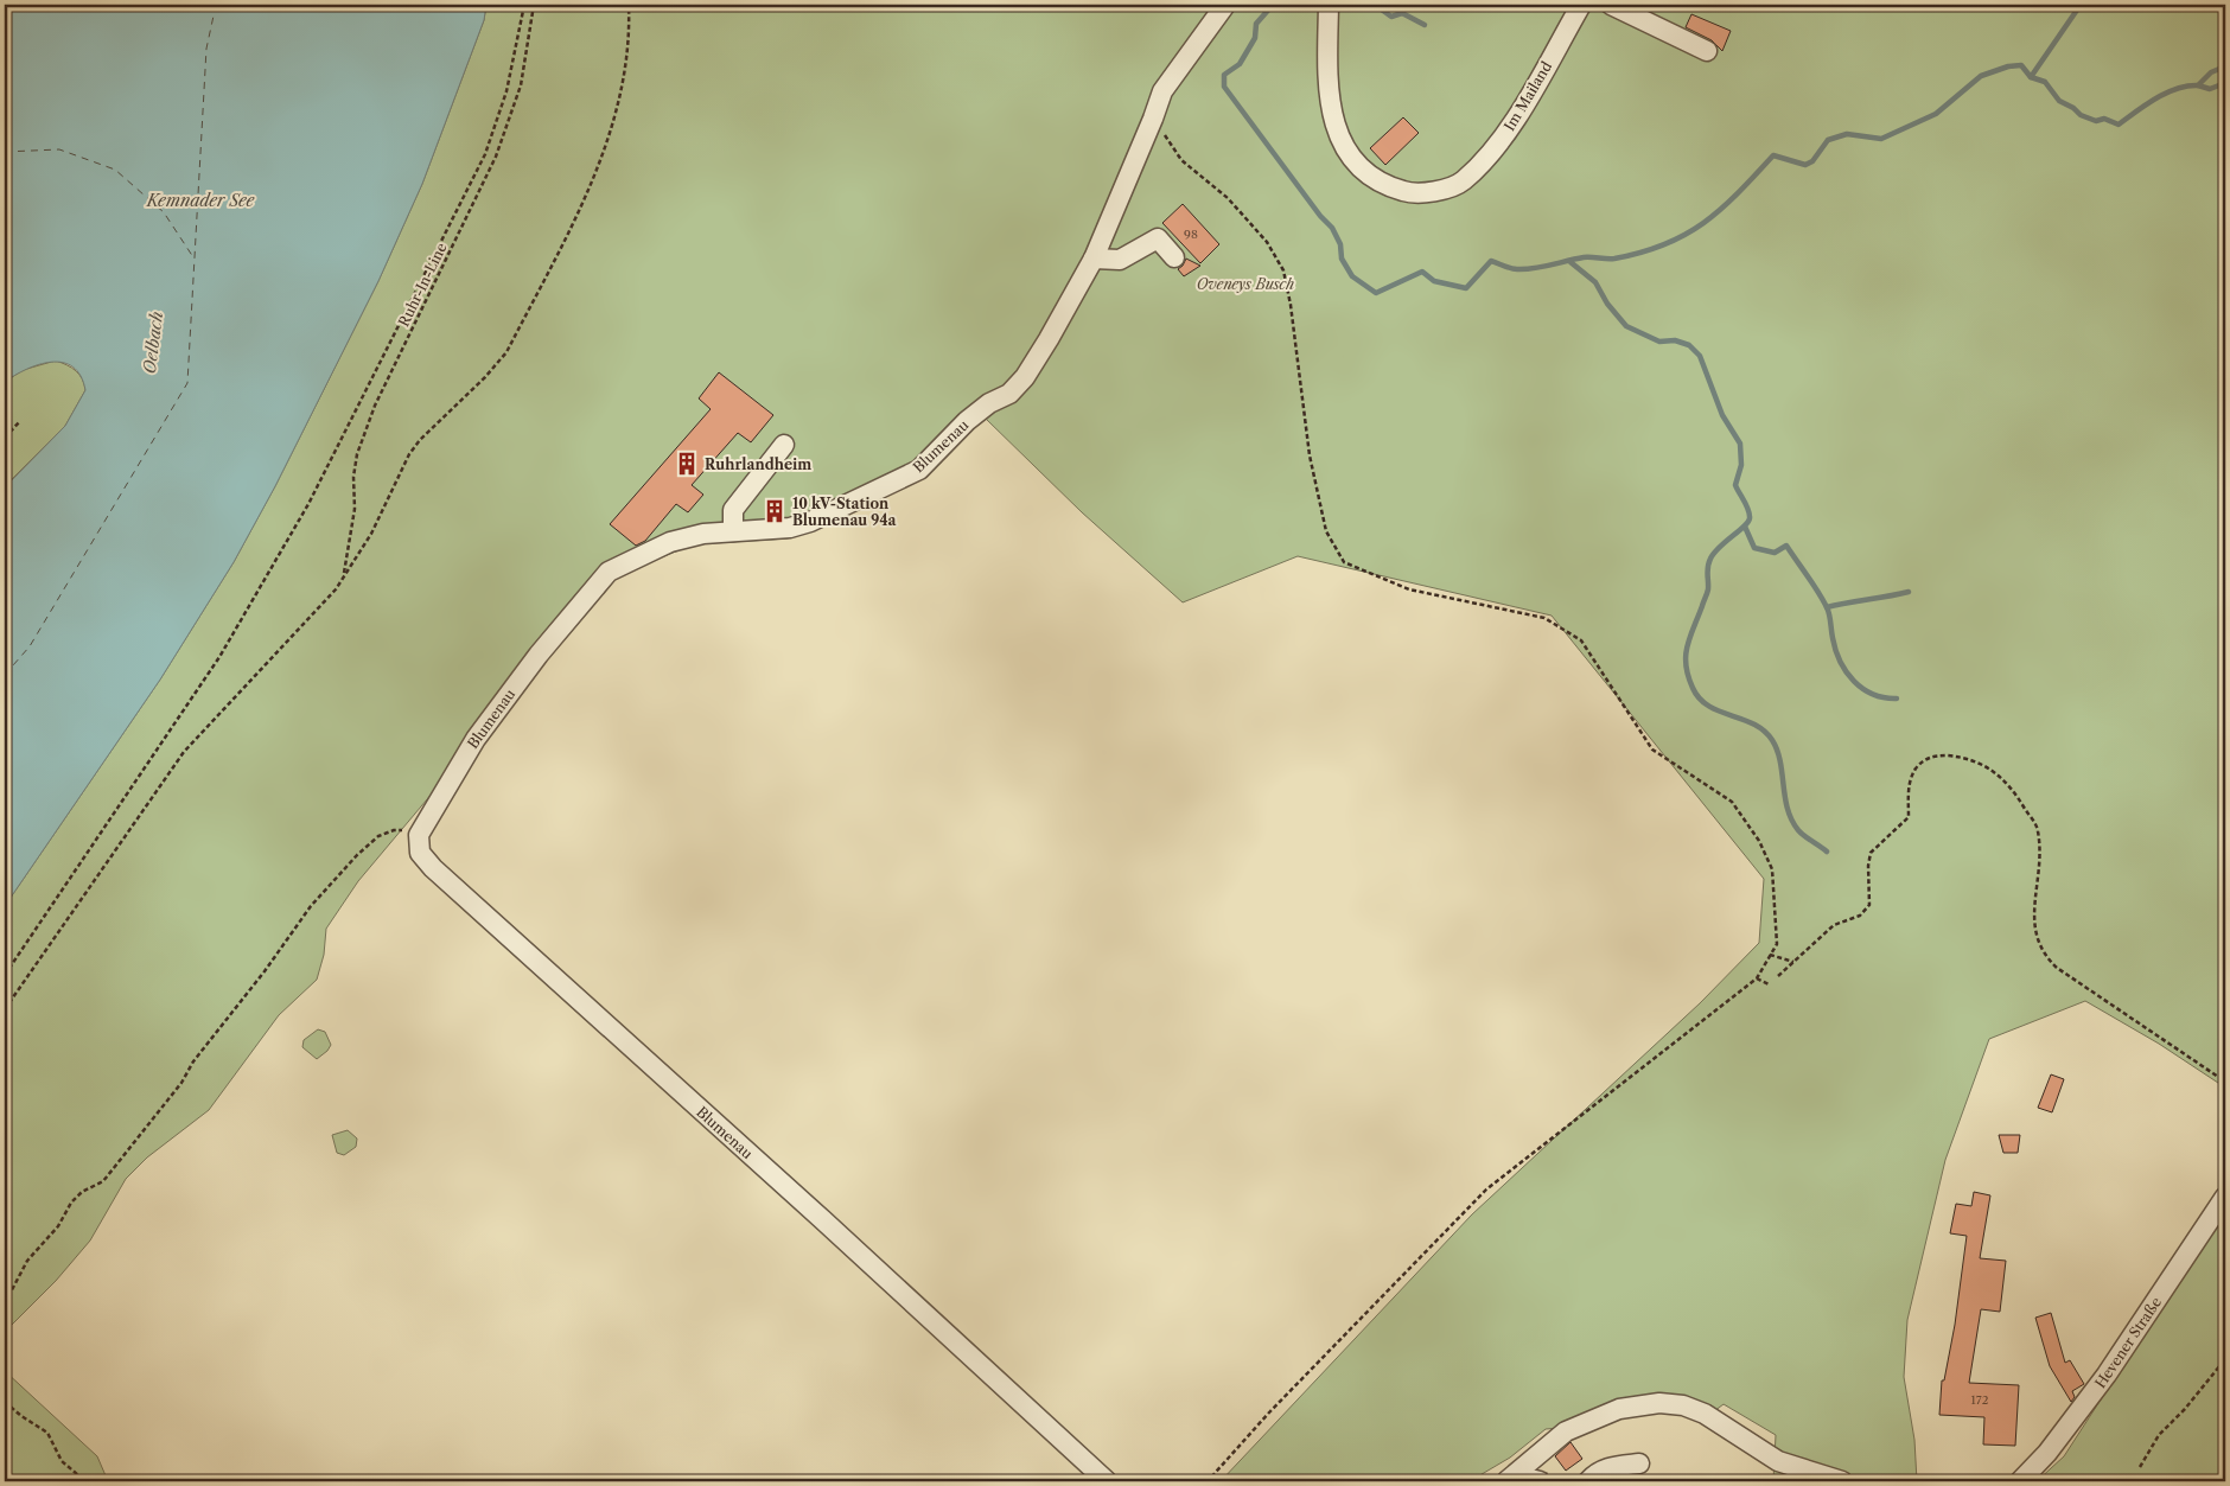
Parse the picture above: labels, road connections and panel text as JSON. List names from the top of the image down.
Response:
{
  "streets": {
    "street": ["Im Mailand", "Blumenau", "Hevener Straße"],
    "path": ["Ruhr-In-Line"]
  },
  "water": ["Kemnader See", "Oelbach"],
  "parks": ["Oveneys Busch"],
  "places": {
    "building": ["Ruhrlandheim", "10 kV-Station Blumenau 94a"]
  },
  "house_numbers": ["98", "172"]
}
